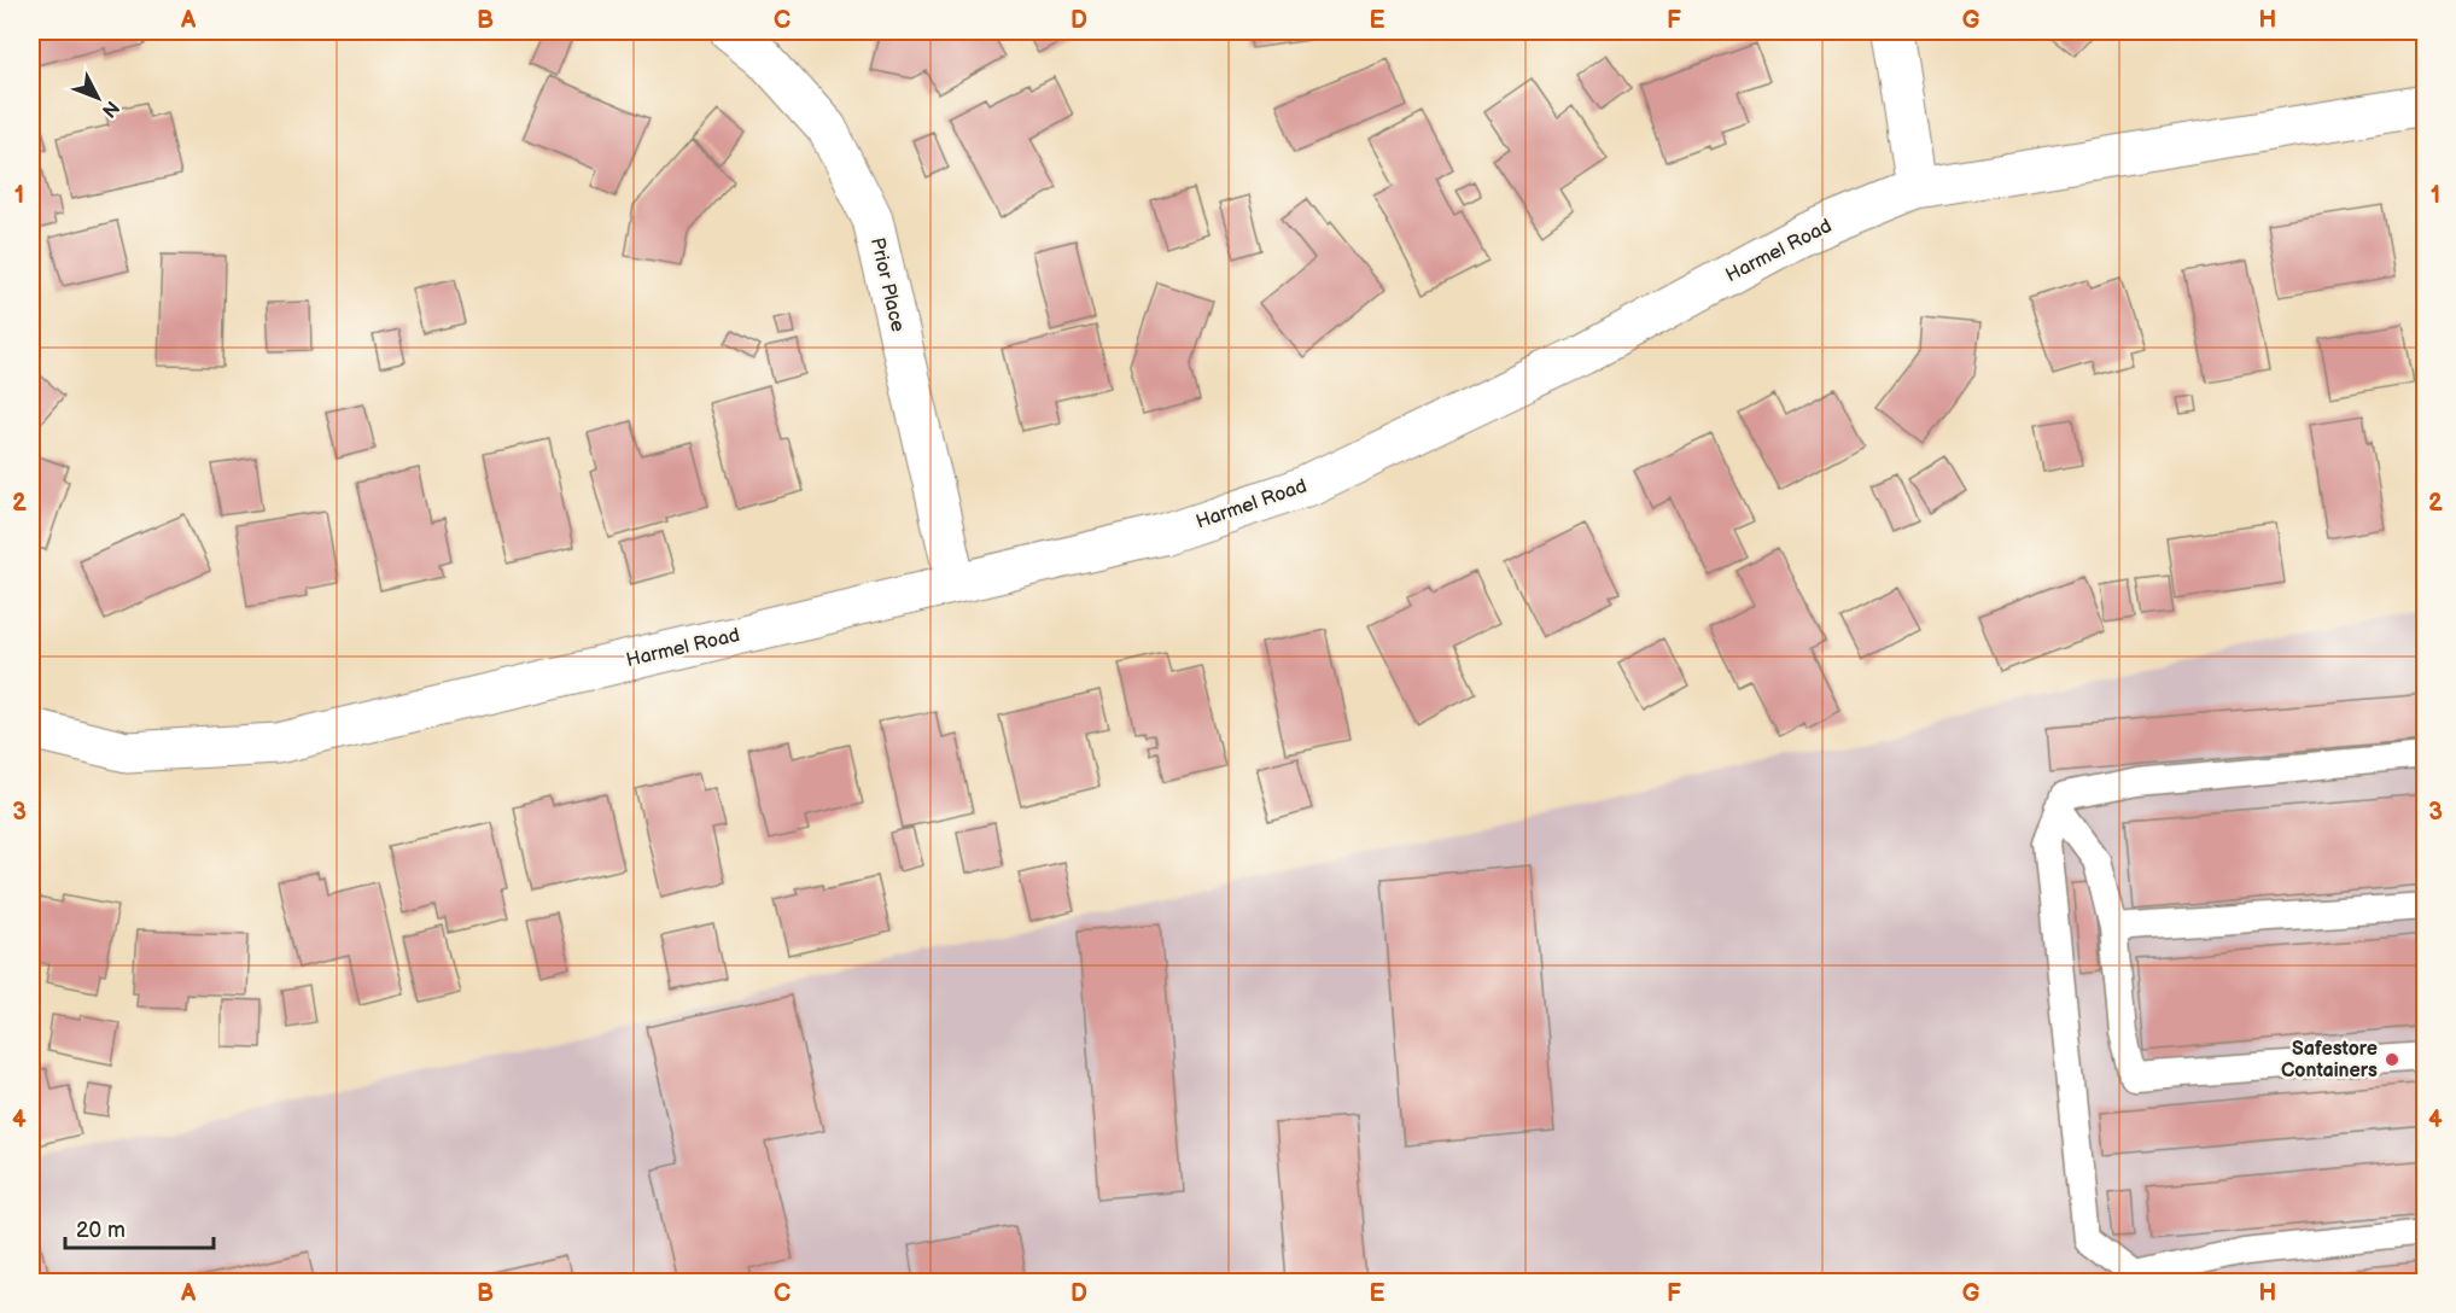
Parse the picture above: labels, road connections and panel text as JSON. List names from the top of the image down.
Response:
{
  "streets": {
    "street": ["Harmel Road", "Prior Place"]
  },
  "crossings": [
    ["Harmel Road", "Prior Place"]
  ],
  "places": ["Safestore Containers"],
  "scale_bar": "20 m",
  "north": "bottom right",
  "grid": {
    "columns": [
      "A",
      "B",
      "C",
      "D",
      "E",
      "F",
      "G",
      "H"
    ],
    "rows": [
      "1",
      "2",
      "3",
      "4"
    ]
  }
}
